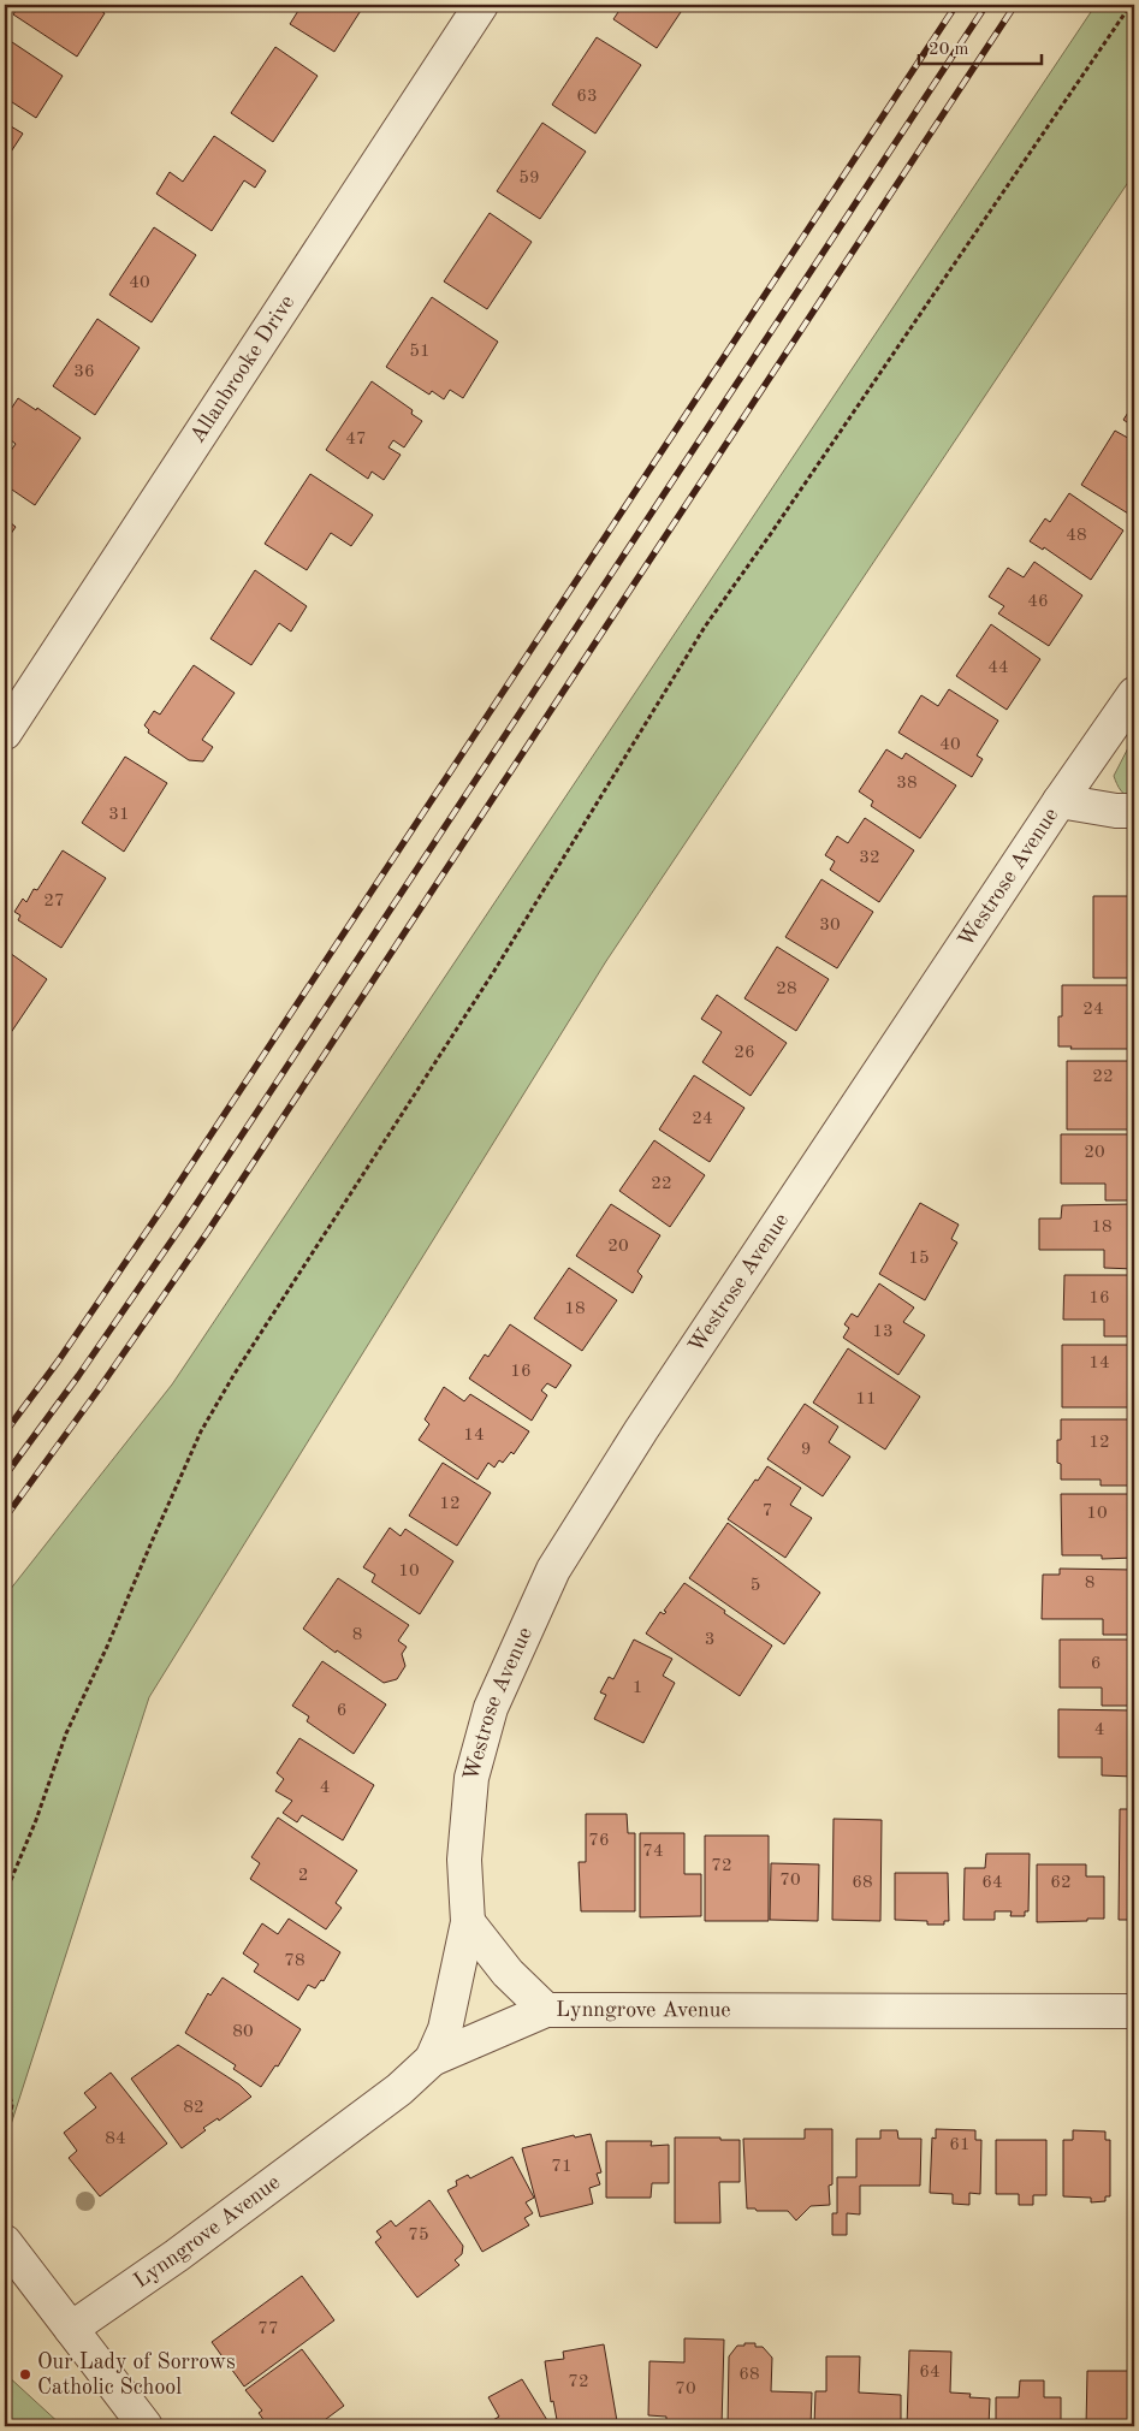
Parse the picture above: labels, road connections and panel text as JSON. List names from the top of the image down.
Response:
{
  "streets": {
    "street": ["Allanbrooke Drive", "Westrose Avenue", "Lynngrove Avenue"]
  },
  "crossings": [
    ["Westrose Avenue", "Lynngrove Avenue"]
  ],
  "places": ["Our Lady of Sorrows Catholic School"],
  "house_numbers": [
    "63",
    "59",
    "40",
    "51",
    "36",
    "47",
    "48",
    "46",
    "44",
    "40",
    "38",
    "31",
    "32",
    "27",
    "30",
    "28",
    "24",
    "26",
    "22",
    "24",
    "20",
    "22",
    "18",
    "20",
    "15",
    "16",
    "18",
    "13",
    "14",
    "16",
    "11",
    "14",
    "12",
    "9",
    "12",
    "7",
    "10",
    "10",
    "8",
    "5",
    "8",
    "3",
    "6",
    "1",
    "6",
    "4",
    "4",
    "76",
    "74",
    "72",
    "2",
    "70",
    "68",
    "64",
    "62",
    "78",
    "80",
    "82",
    "84",
    "61",
    "71",
    "75",
    "77",
    "64",
    "68",
    "72",
    "70"
  ],
  "scale_bar": "20 m"
}
